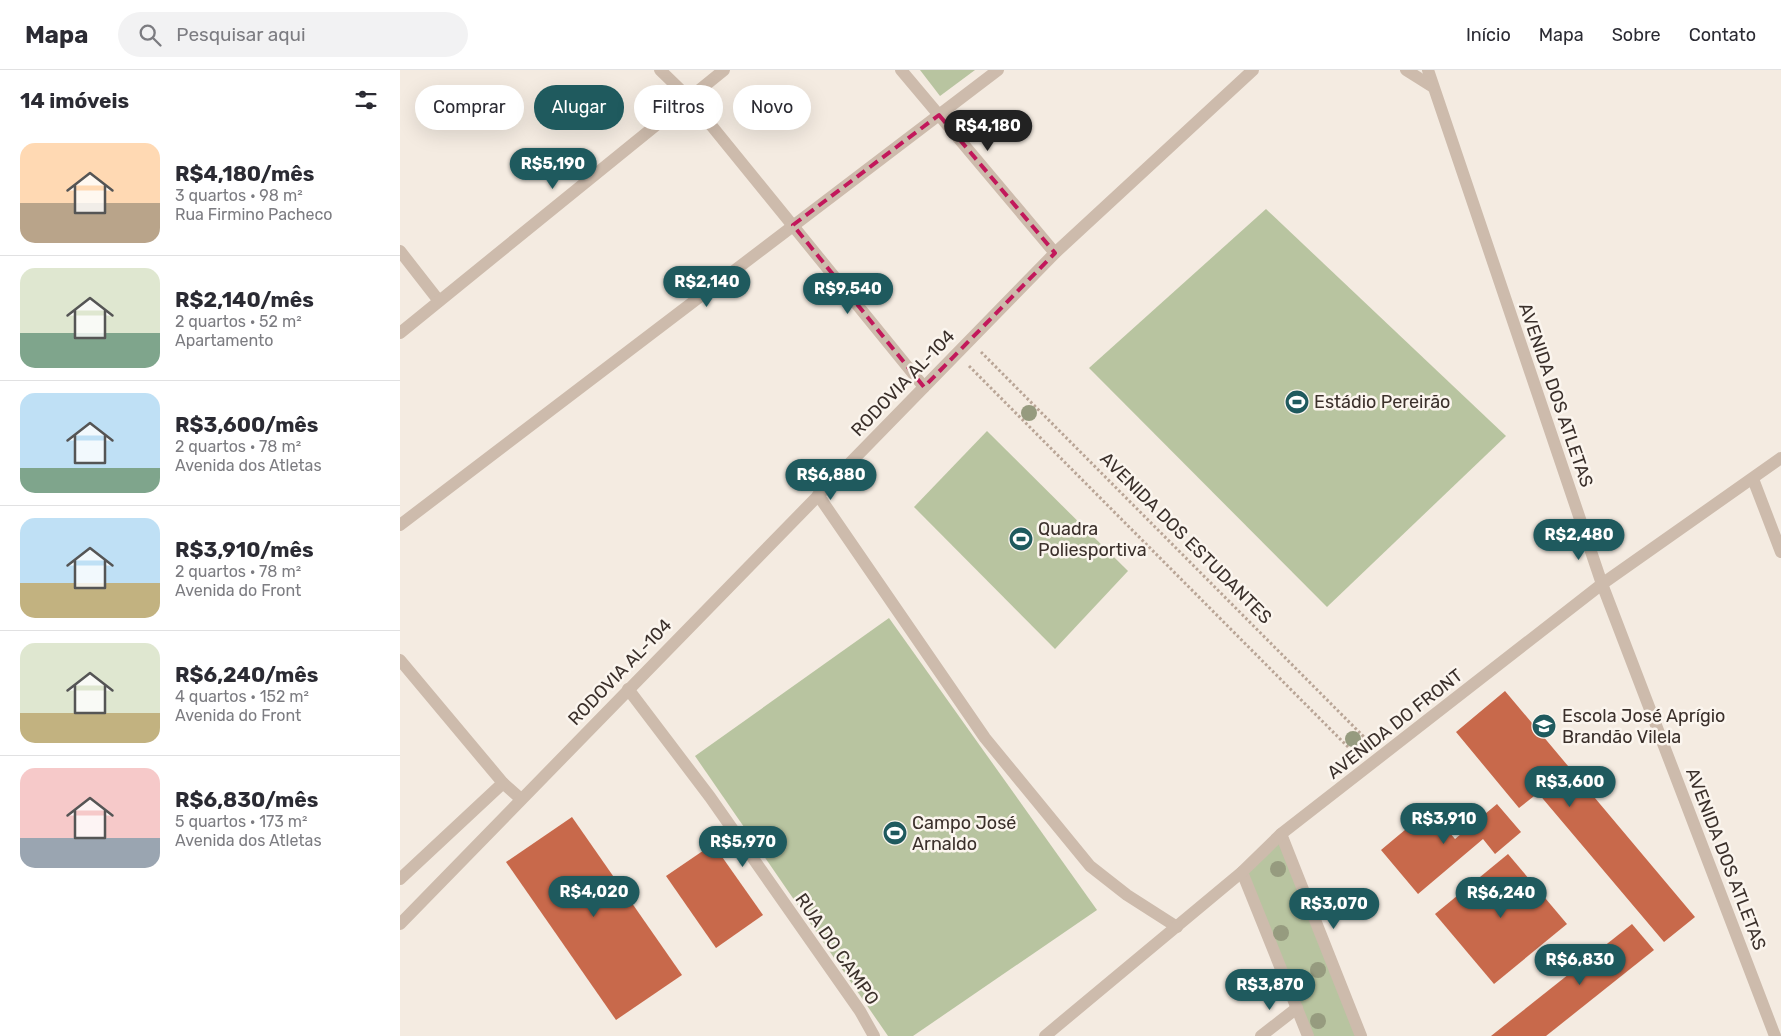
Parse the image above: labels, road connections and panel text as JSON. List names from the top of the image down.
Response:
{
  "streets": {
    "street": [
      "RODOVIA AL-104",
      "AVENIDA DOS ATLETAS",
      "AVENIDA DO FRONT",
      "RUA DO CAMPO"
    ],
    "path": ["AVENIDA DOS ESTUDANTES"]
  },
  "crossings": [
    ["RODOVIA AL-104", "AVENIDA DOS ESTUDANTES"],
    ["RODOVIA AL-104", "RUA DO CAMPO"],
    ["AVENIDA DOS ATLETAS", "AVENIDA DO FRONT"],
    ["AVENIDA DOS ESTUDANTES", "AVENIDA DO FRONT"]
  ],
  "places": {
    "sports": ["Estádio Pereirão", "Quadra Poliesportiva", "Campo José Arnaldo"],
    "school or university": ["Escola José Aprígio Brandão Vilela"]
  },
  "page": {
    "header": "Mapa",
    "search": "Pesquisar aqui",
    "nav": [
      "Início",
      "Mapa",
      "Sobre",
      "Contato"
    ],
    "heading": "14 imóveis",
    "chip": [
      "Comprar",
      "Alugar",
      "Filtros",
      "Novo"
    ],
    "price": [
      "R$4,180",
      "R$5,190",
      "R$2,140",
      "R$9,540",
      "R$6,880",
      "R$2,480",
      "R$3,600",
      "R$3,910",
      "R$5,970",
      "R$4,020",
      "R$6,240",
      "R$3,070",
      "R$6,830",
      "R$3,870"
    ],
    "list": [
      {
        "name": "R$4,180/mês",
        "note": "3 quartos · 98 m² · Rua Firmino Pacheco"
      },
      {
        "name": "R$2,140/mês",
        "note": "2 quartos · 52 m² · Apartamento"
      },
      {
        "name": "R$3,600/mês",
        "note": "2 quartos · 78 m² · Avenida dos Atletas"
      },
      {
        "name": "R$3,910/mês",
        "note": "2 quartos · 78 m² · Avenida do Front"
      },
      {
        "name": "R$6,240/mês",
        "note": "4 quartos · 152 m² · Avenida do Front"
      },
      {
        "name": "R$6,830/mês",
        "note": "5 quartos · 173 m² · Avenida dos Atletas"
      }
    ]
  }
}
